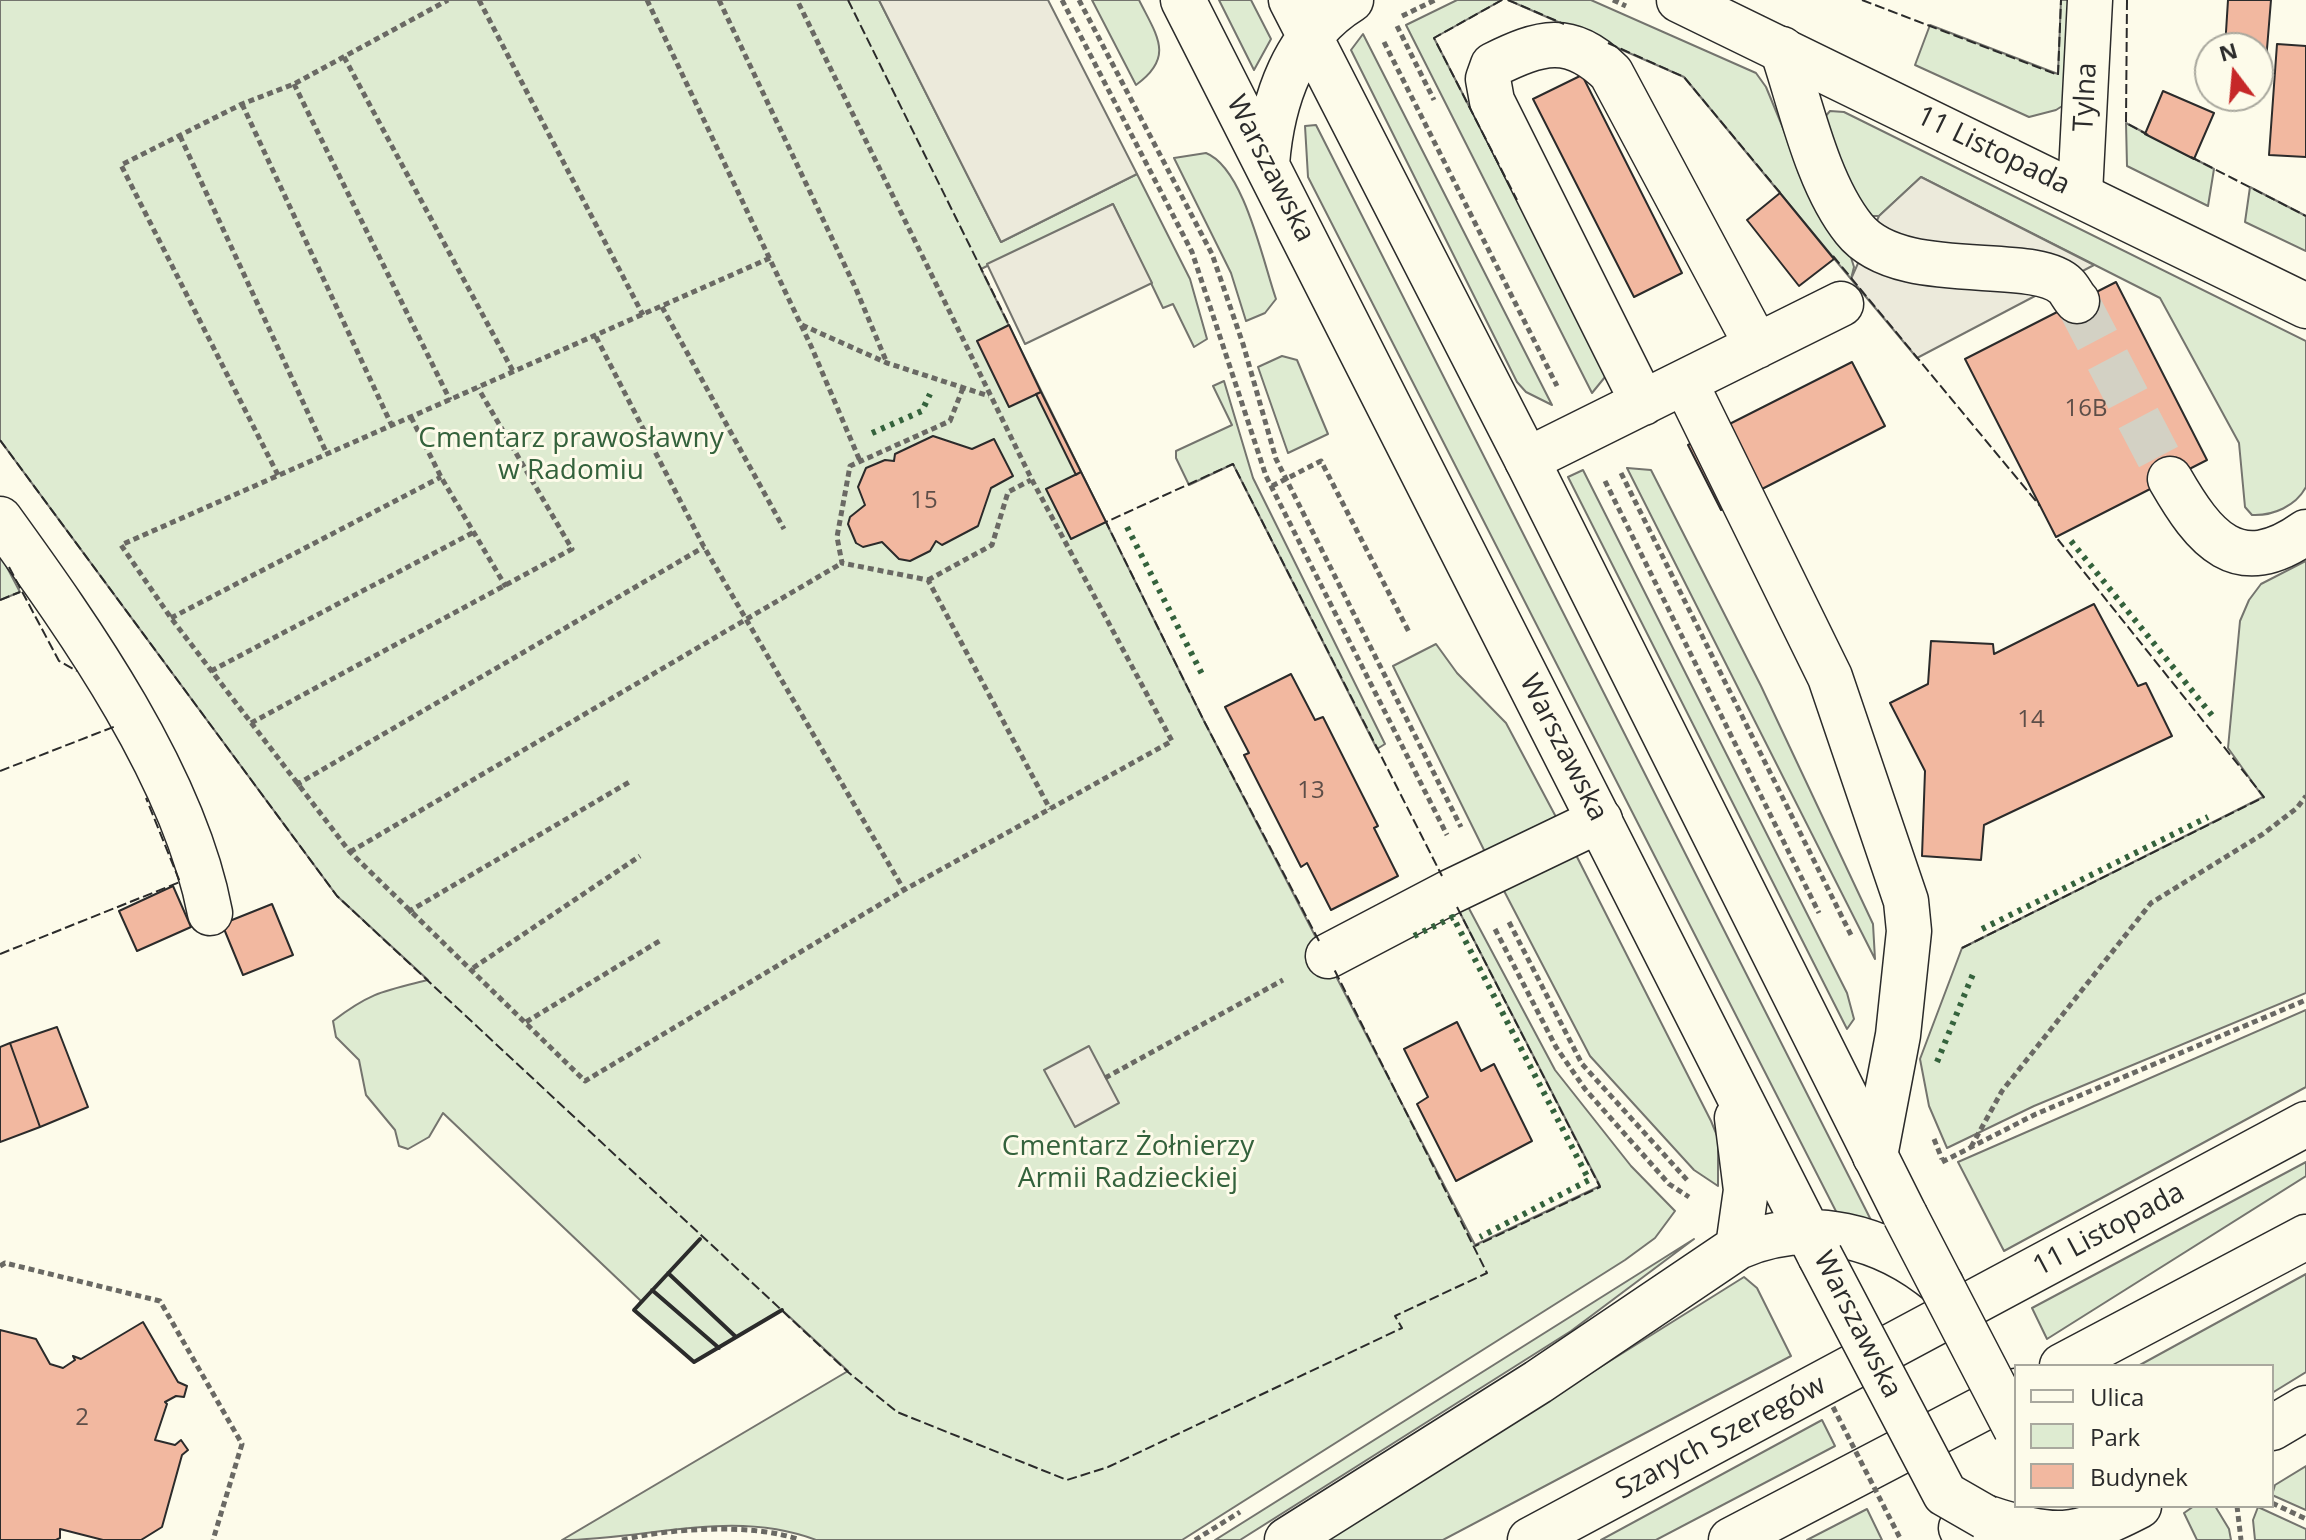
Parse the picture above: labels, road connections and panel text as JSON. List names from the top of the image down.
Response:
{
  "streets": {
    "main road": [
      "Tylna",
      "11 Listopada",
      "Warszawska",
      "Szarych Szeregów"
    ]
  },
  "crossings": [
    ["Tylna", "11 Listopada"],
    ["11 Listopada", "Szarych Szeregów"]
  ],
  "parks": ["Cmentarz prawosławny w Radomiu", "Cmentarz Żołnierzy Armii Radzieckiej"],
  "house_numbers": [
    "16B",
    "15",
    "14",
    "13",
    "2"
  ],
  "legend": ["Ulica", "Park", "Budynek"],
  "north": "top"
}
